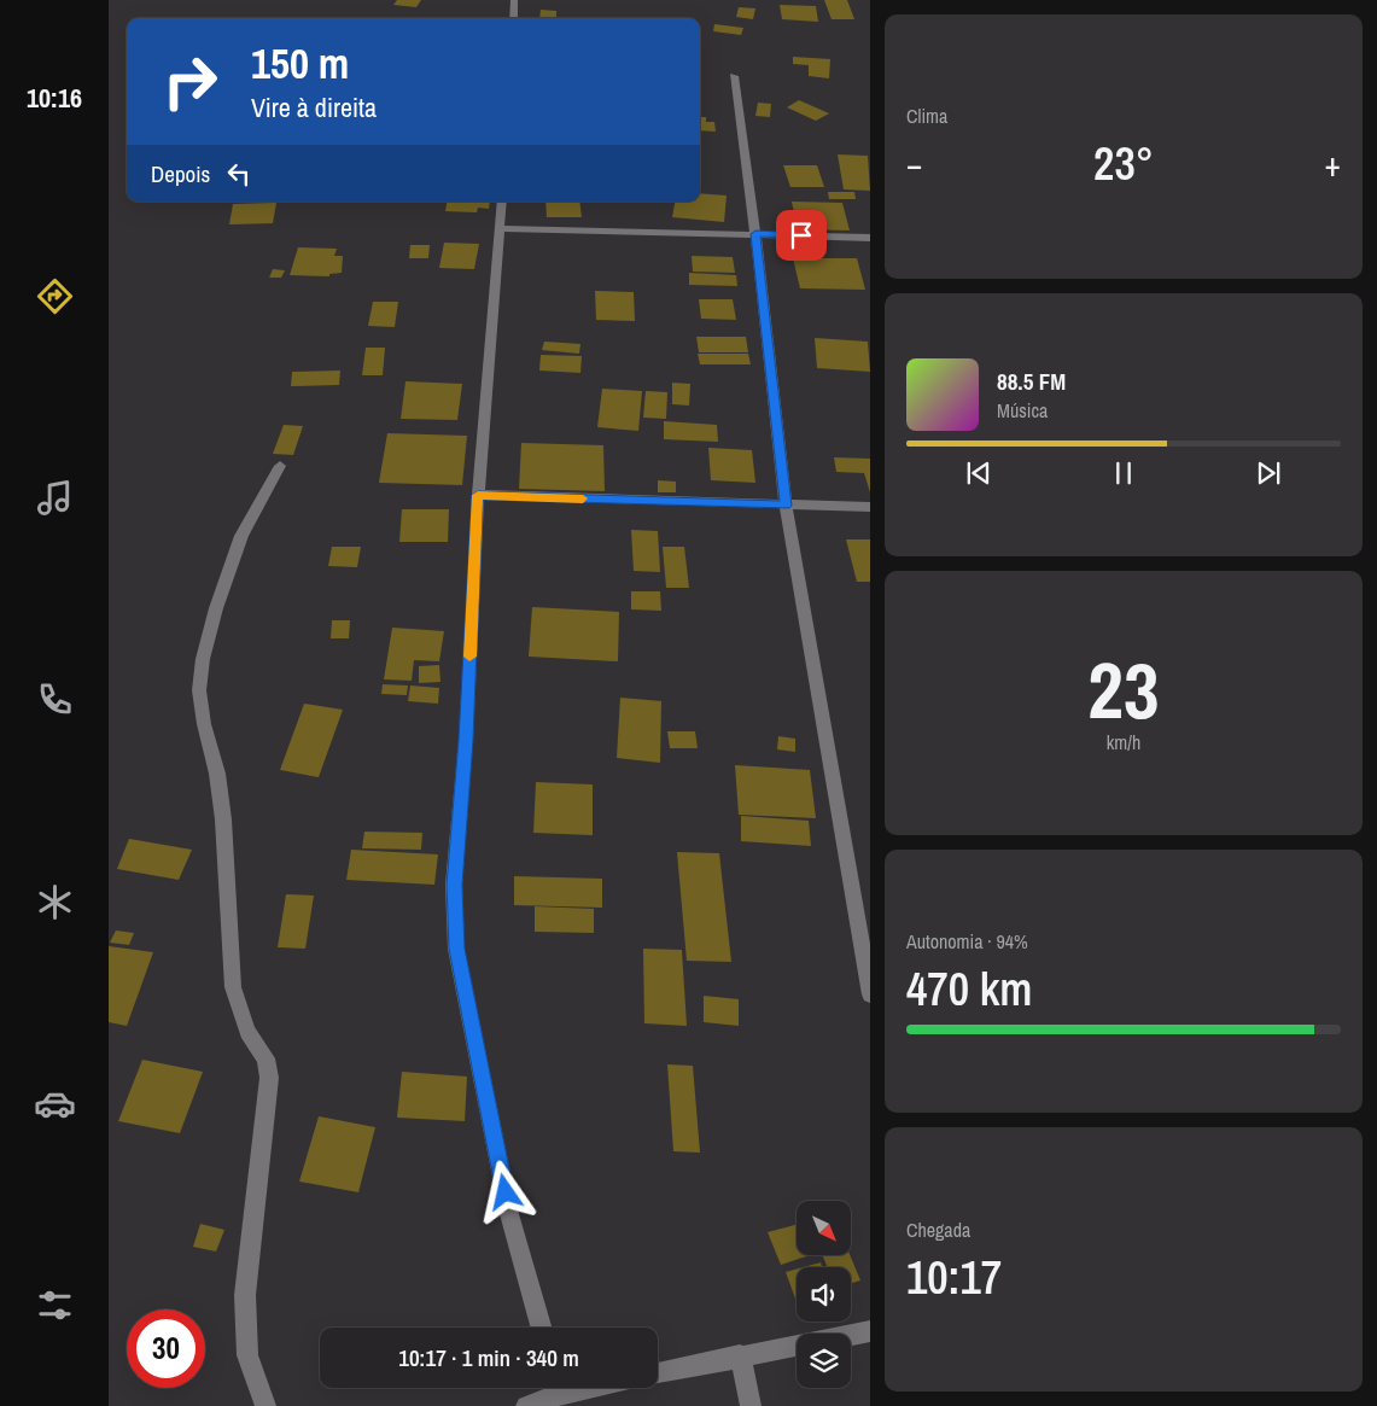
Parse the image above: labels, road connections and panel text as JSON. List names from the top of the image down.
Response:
{
  "north": "bottom right",
  "page": {
    "tabs": "10:16",
    "tile": [
      "Clima",
      ["23", "km/h"],
      ["Autonomia · 94%", "470 km"],
      ["Chegada", "10:17"]
    ],
    "turn": ["150 m", "Vire à direita"],
    "heat": ["−", "23°", "+"],
    "then": "Depois",
    "song": ["88.5 FM", "Música"],
    "limit": "30",
    "trip": "10:17 · 1 min · 340 m"
  }
}
